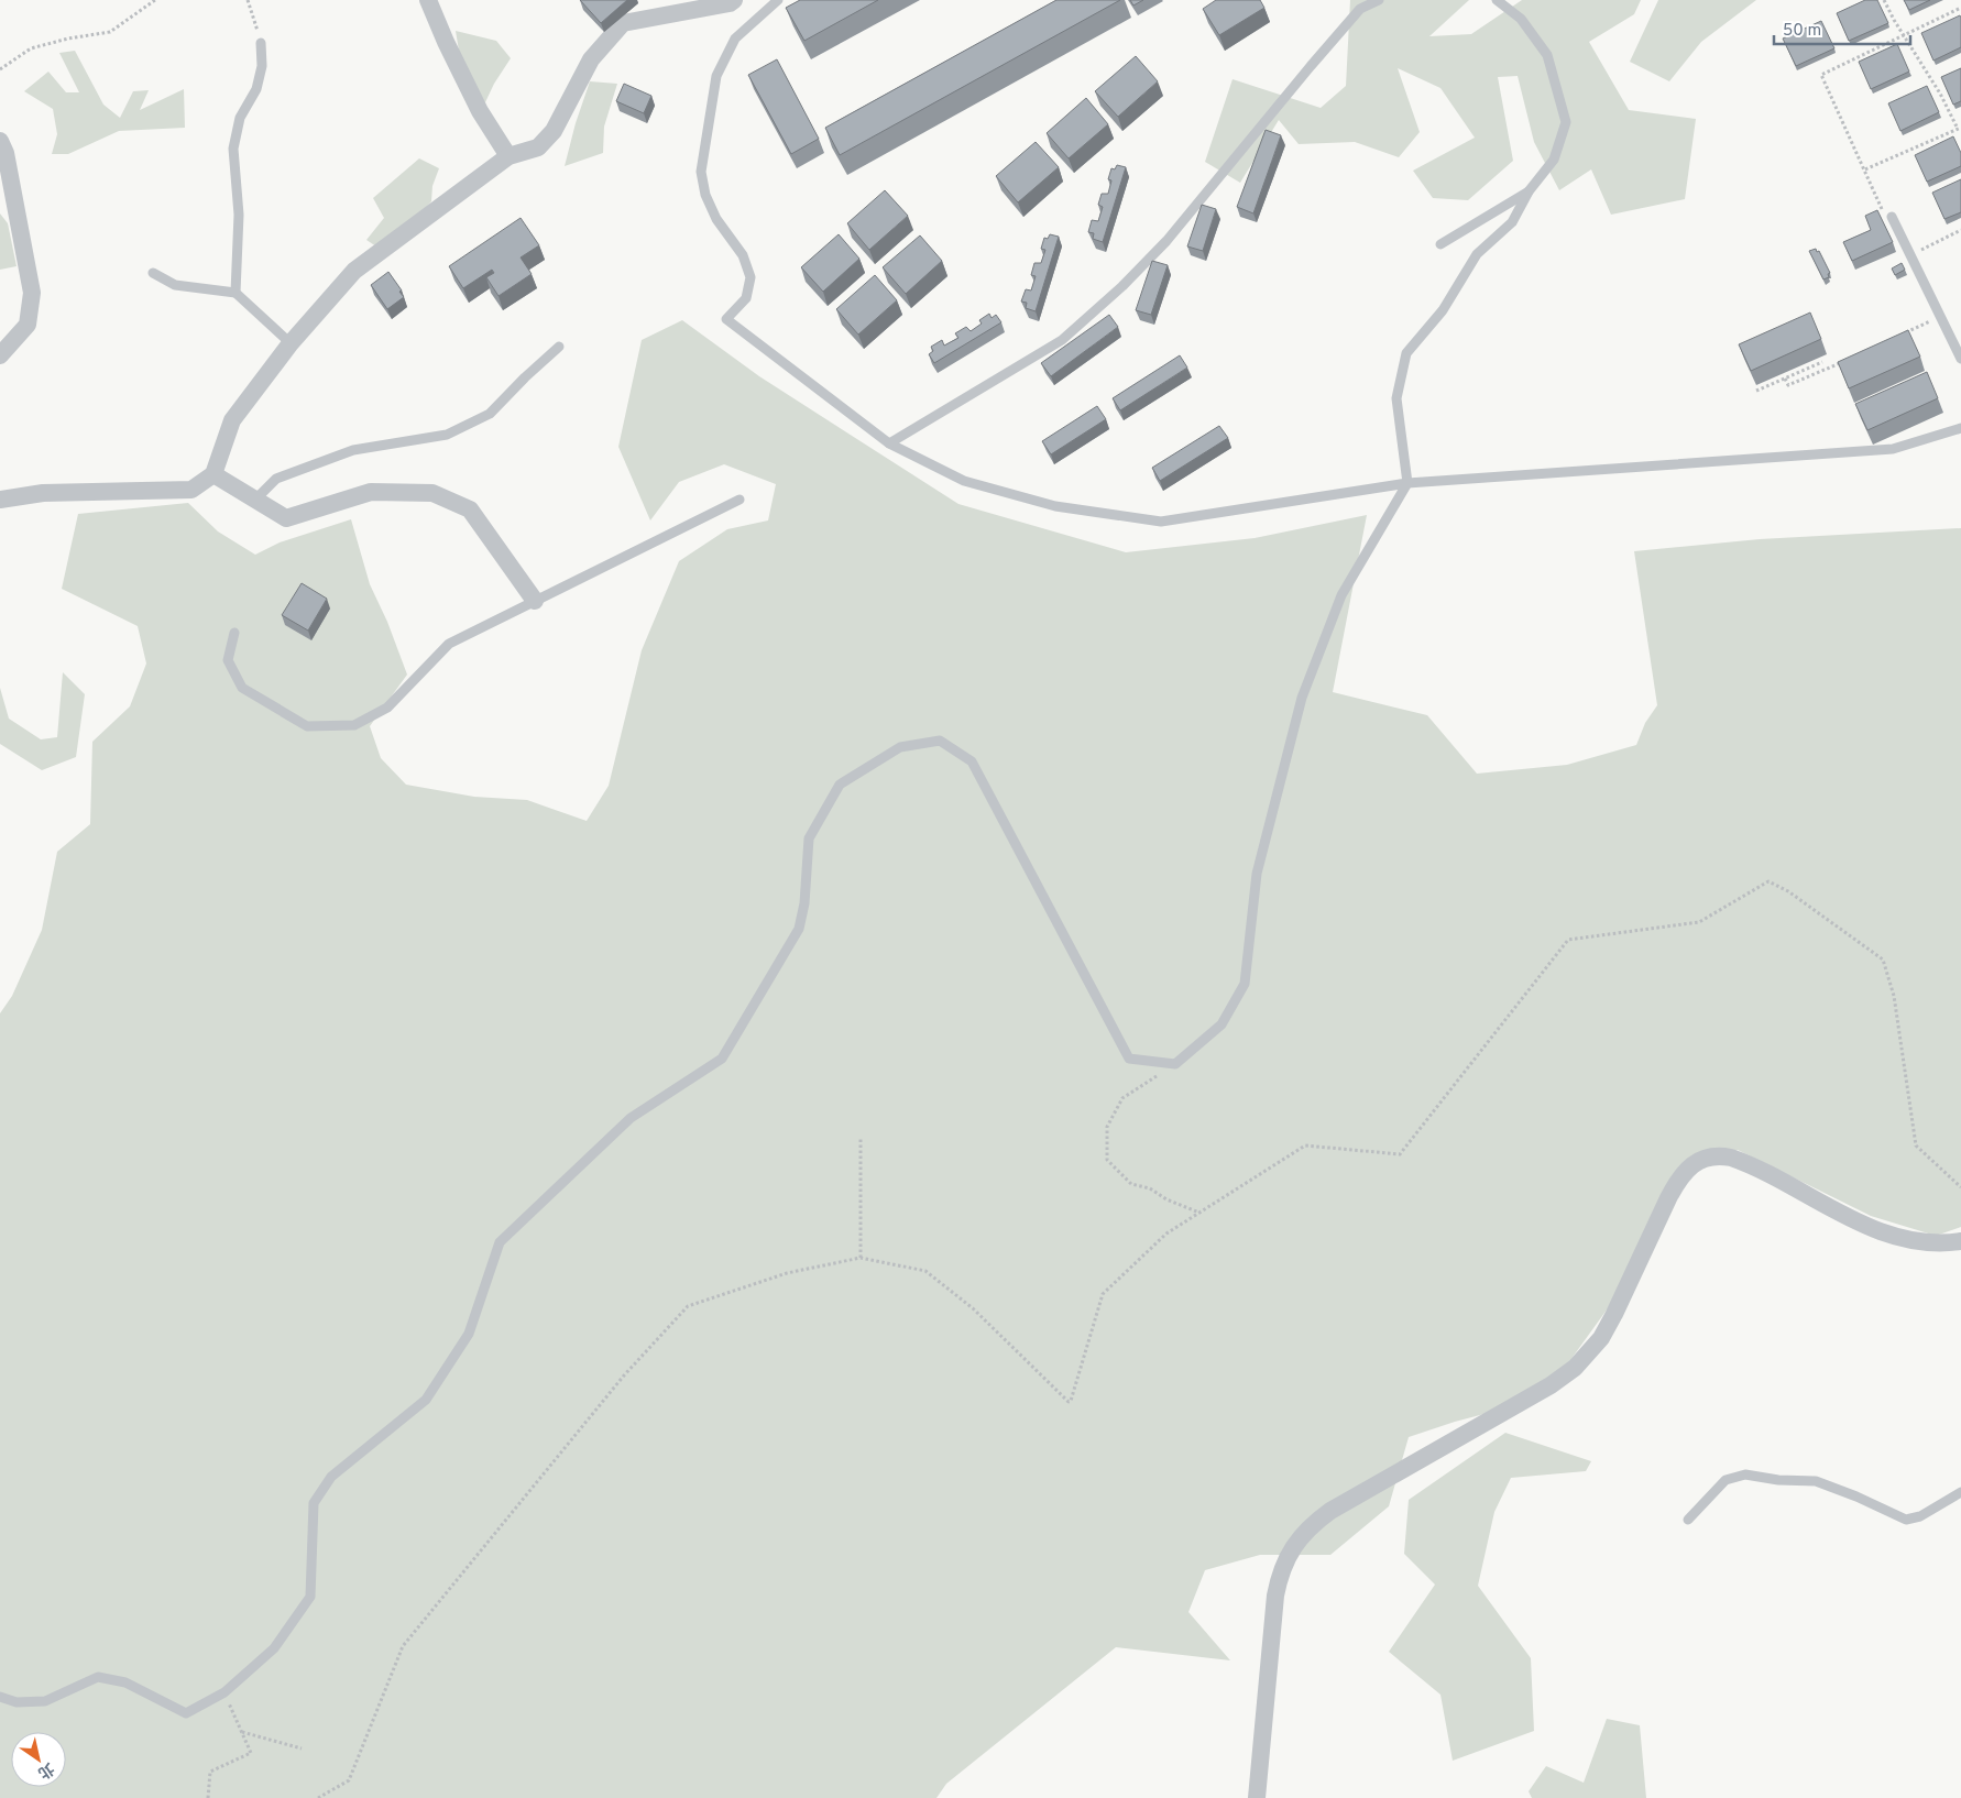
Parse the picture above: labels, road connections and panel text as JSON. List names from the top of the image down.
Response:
{
  "scale_bar": "50 m",
  "north": "bottom right"
}
